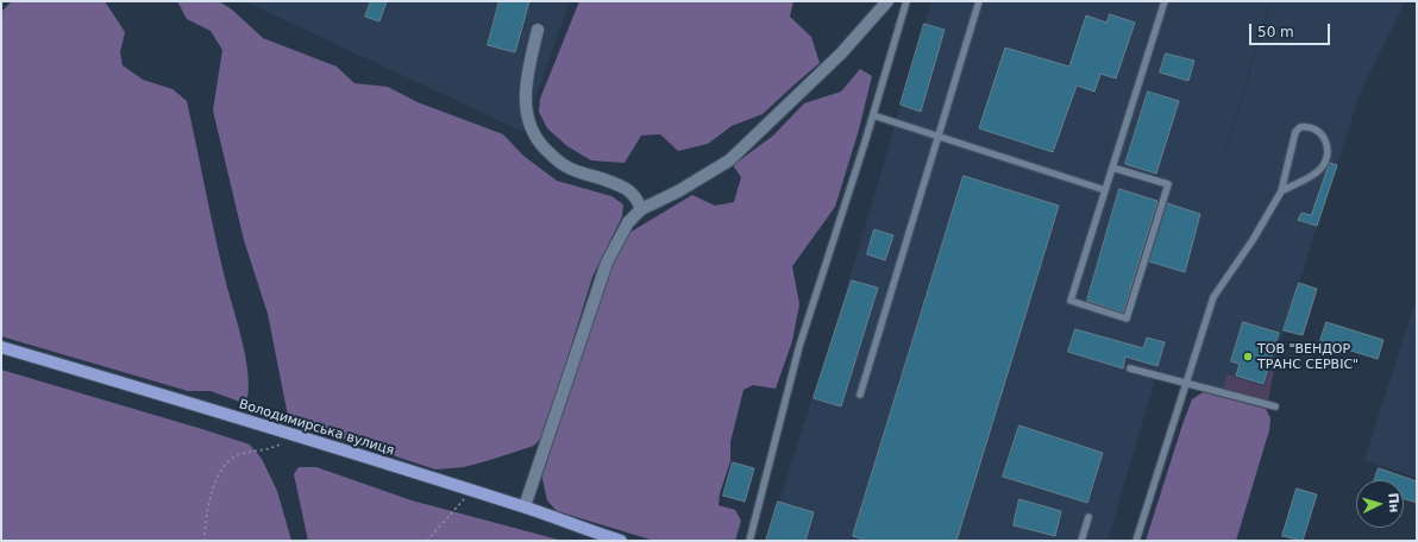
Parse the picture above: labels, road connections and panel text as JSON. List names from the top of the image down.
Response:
{
  "streets": {
    "main road": ["Володимирська вулиця"]
  },
  "places": ["ТОВ \"ВЕНДОР ТРАНС СЕРВІС\""],
  "scale_bar": "50 m",
  "north": "right"
}
